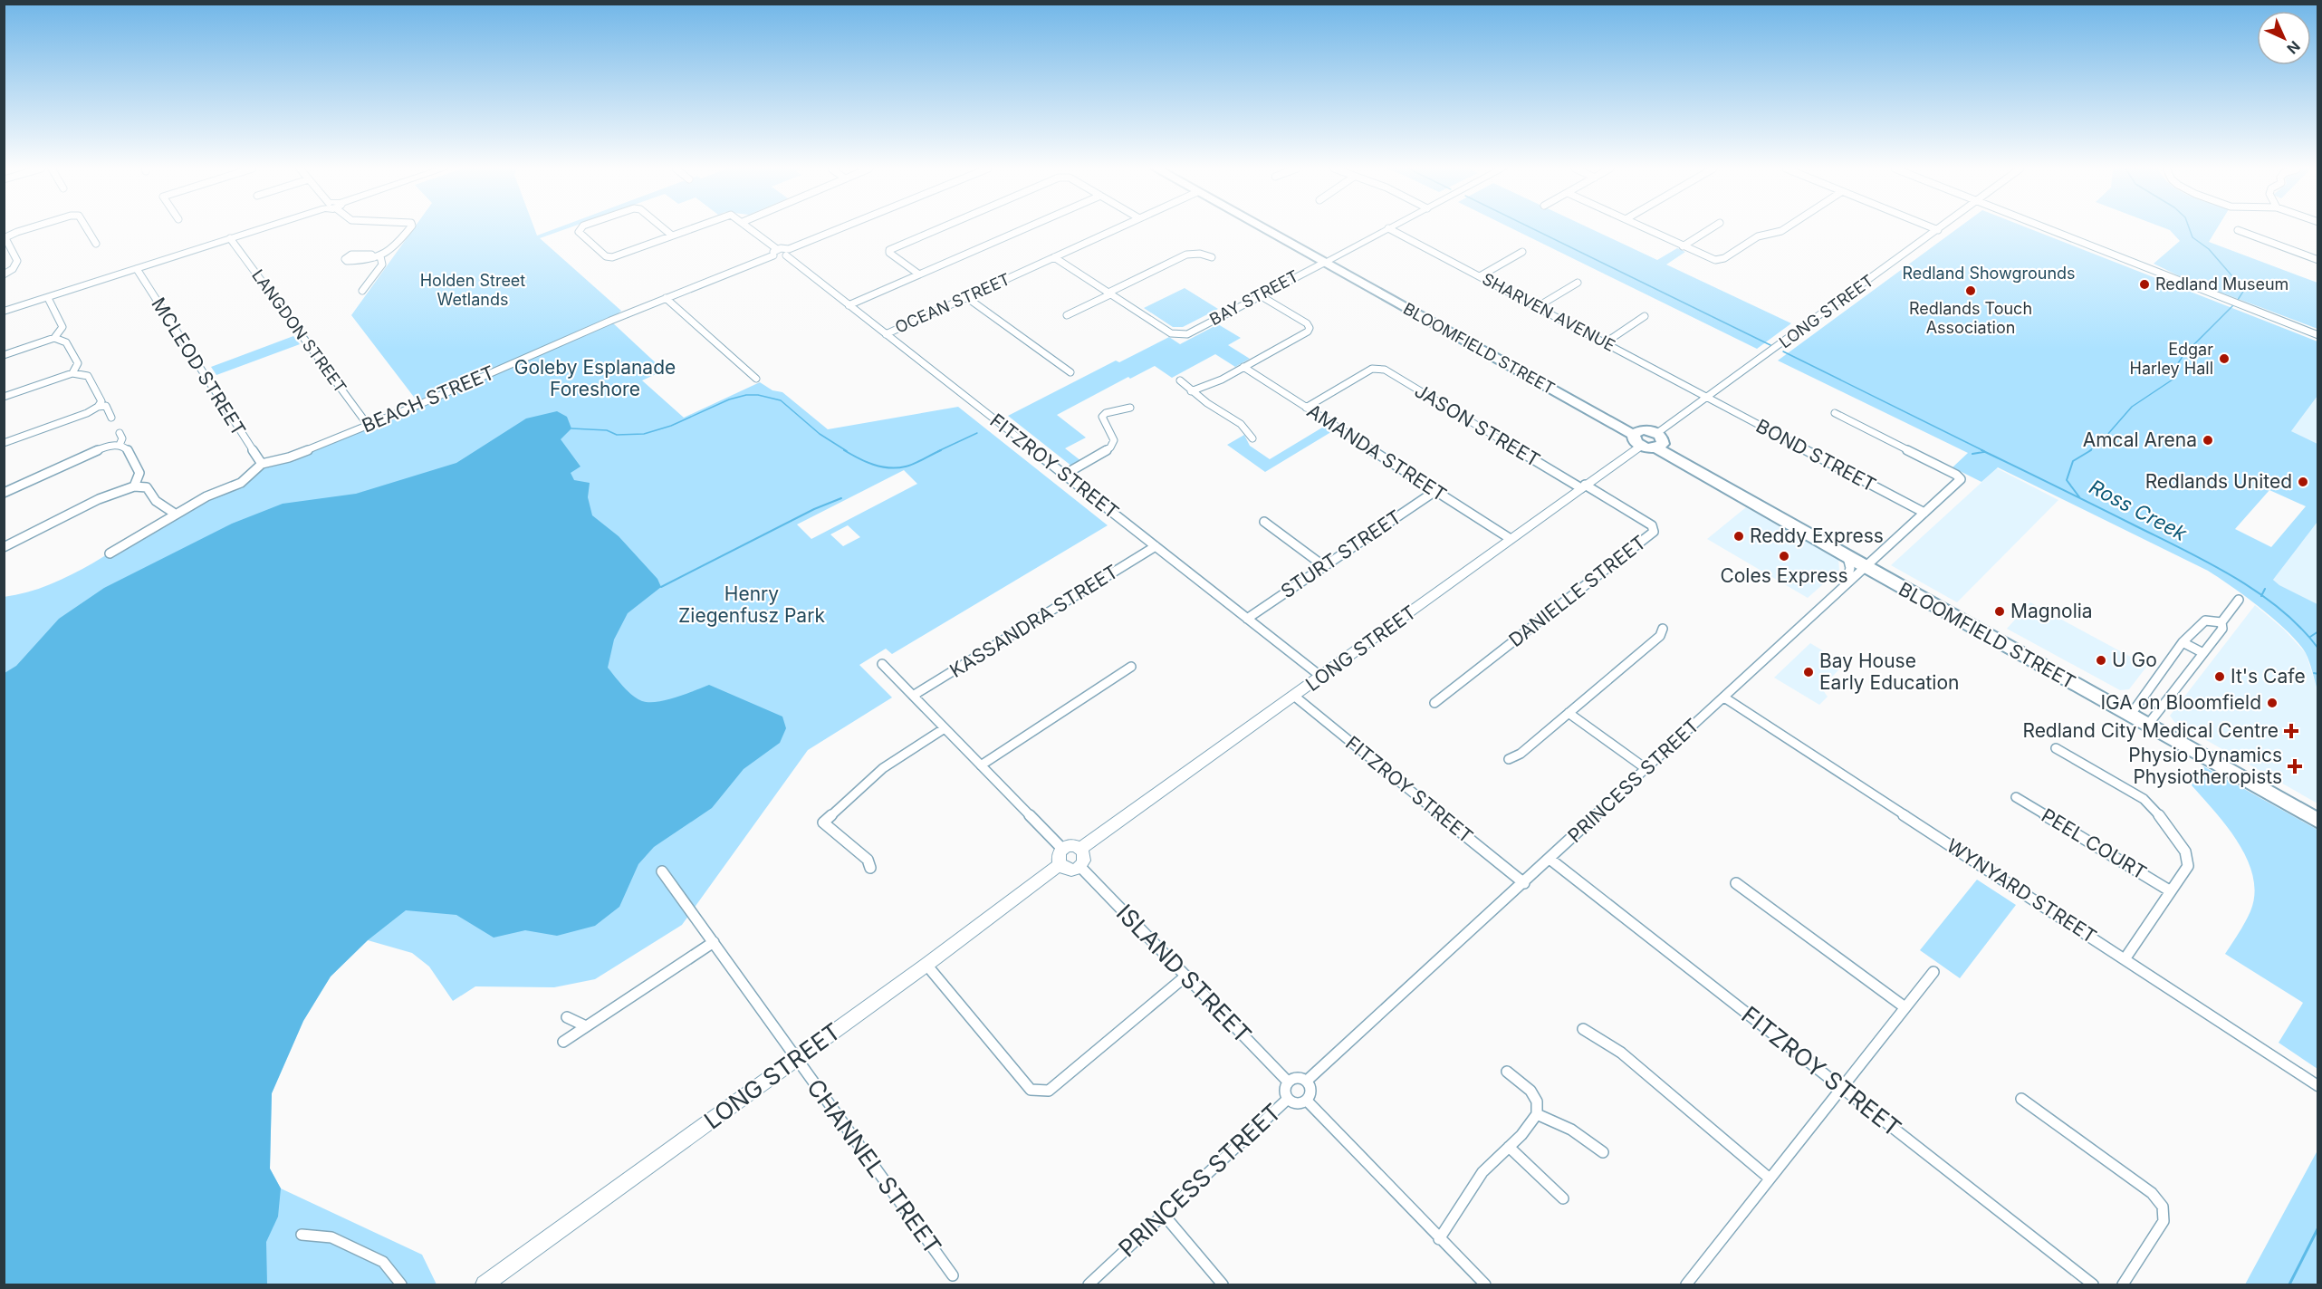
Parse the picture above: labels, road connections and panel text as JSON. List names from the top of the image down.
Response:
{
  "streets": {
    "highway": ["BLOOMFIELD STREET"],
    "street": [
      "BAY STREET",
      "OCEAN STREET",
      "LONG STREET",
      "SHARVEN AVENUE",
      "LANGDON STREET",
      "MCLEOD STREET",
      "BEACH STREET",
      "JASON STREET",
      "AMANDA STREET",
      "BOND STREET",
      "FITZROY STREET",
      "STURT STREET",
      "DANIELLE STREET",
      "KASSANDRA STREET",
      "PRINCESS STREET",
      "PEEL COURT",
      "WYNYARD STREET",
      "ISLAND STREET",
      "CHANNEL STREET"
    ]
  },
  "crossings": [
    ["BAY STREET", "SHARVEN AVENUE"],
    ["BAY STREET", "BLOOMFIELD STREET"],
    ["OCEAN STREET", "FITZROY STREET"],
    ["LONG STREET", "SHARVEN AVENUE"],
    ["LONG STREET", "BLOOMFIELD STREET"],
    ["LONG STREET", "JASON STREET"],
    ["LONG STREET", "AMANDA STREET"],
    ["LONG STREET", "BOND STREET"],
    ["LONG STREET", "FITZROY STREET"],
    ["LONG STREET", "DANIELLE STREET"],
    ["LONG STREET", "ISLAND STREET"],
    ["LONG STREET", "CHANNEL STREET"],
    ["SHARVEN AVENUE", "BOND STREET"],
    ["LANGDON STREET", "BEACH STREET"],
    ["BLOOMFIELD STREET", "PRINCESS STREET"],
    ["MCLEOD STREET", "BEACH STREET"],
    ["JASON STREET", "AMANDA STREET"],
    ["JASON STREET", "DANIELLE STREET"],
    ["AMANDA STREET", "STURT STREET"],
    ["BOND STREET", "PRINCESS STREET"],
    ["FITZROY STREET", "STURT STREET"],
    ["FITZROY STREET", "KASSANDRA STREET"],
    ["FITZROY STREET", "PRINCESS STREET"],
    ["PRINCESS STREET", "WYNYARD STREET"],
    ["PRINCESS STREET", "ISLAND STREET"]
  ],
  "water": ["Ross Creek"],
  "parks": [
    "Redland Showgrounds",
    "Holden Street Wetlands",
    "Goleby Esplanade Foreshore",
    "Henry Ziegenfusz Park"
  ],
  "places": {
    "other": [
      "Redland Museum",
      "Redlands Touch Association",
      "Edgar Harley Hall",
      "Amcal Arena",
      "Redlands United",
      "Reddy Express",
      "Coles Express",
      "Magnolia",
      "U Go",
      "Bay House Early Education",
      "It's Cafe",
      "IGA on Bloomfield"
    ],
    "health": ["Redland City Medical Centre", "Physio Dynamics Physiotheropists"]
  },
  "north": "bottom right"
}
